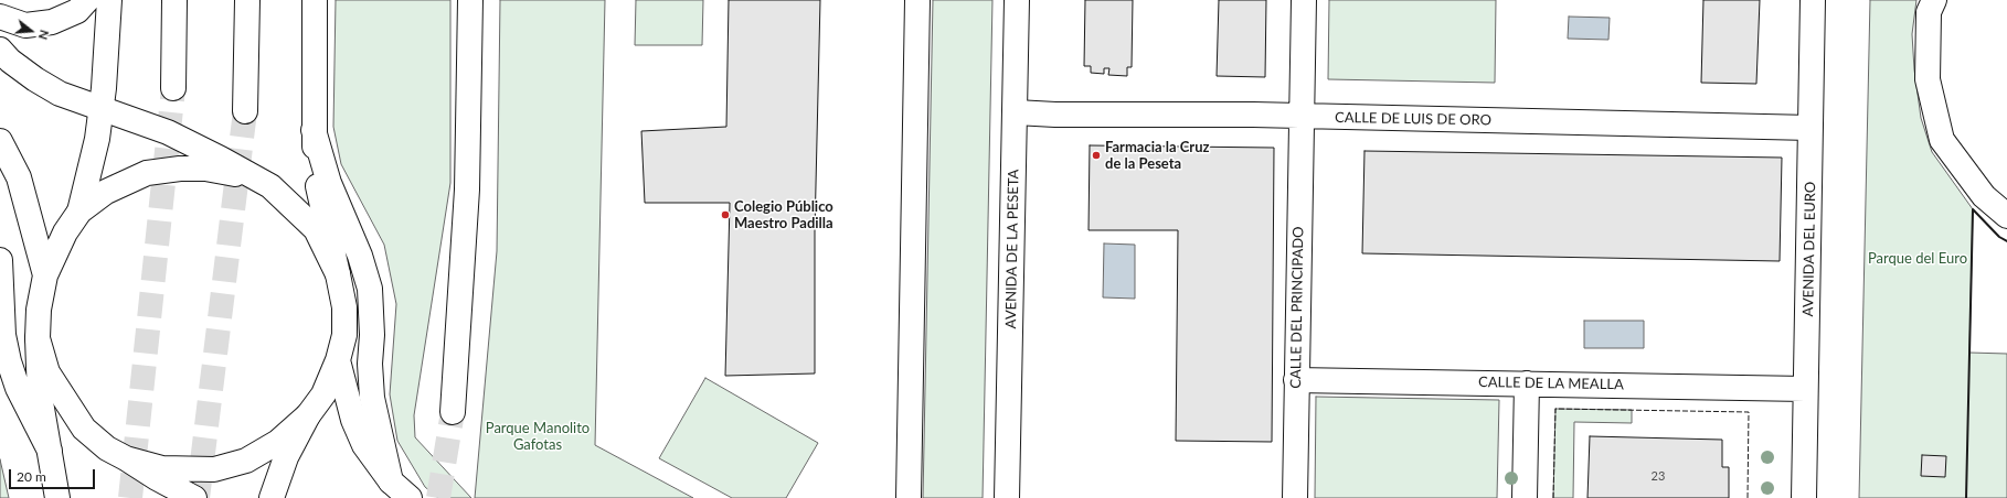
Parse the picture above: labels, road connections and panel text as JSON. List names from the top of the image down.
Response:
{
  "streets": {
    "main road": [
      "CALLE DE LUIS DE ORO",
      "AVENIDA DE LA PESETA",
      "AVENIDA DEL EURO",
      "CALLE DEL PRINCIPADO",
      "CALLE DE LA MEALLA"
    ]
  },
  "crossings": [
    ["CALLE DE LUIS DE ORO", "AVENIDA DE LA PESETA"],
    ["CALLE DE LUIS DE ORO", "AVENIDA DEL EURO"],
    ["CALLE DE LUIS DE ORO", "CALLE DEL PRINCIPADO"],
    ["AVENIDA DEL EURO", "CALLE DE LA MEALLA"],
    ["CALLE DEL PRINCIPADO", "CALLE DE LA MEALLA"]
  ],
  "parks": ["Parque del Euro", "Parque Manolito Gafotas"],
  "places": ["Farmacia la Cruz de la Peseta", "Colegio Público Maestro Padilla"],
  "house_numbers": ["23"],
  "scale_bar": "20 m",
  "north": "right"
}
